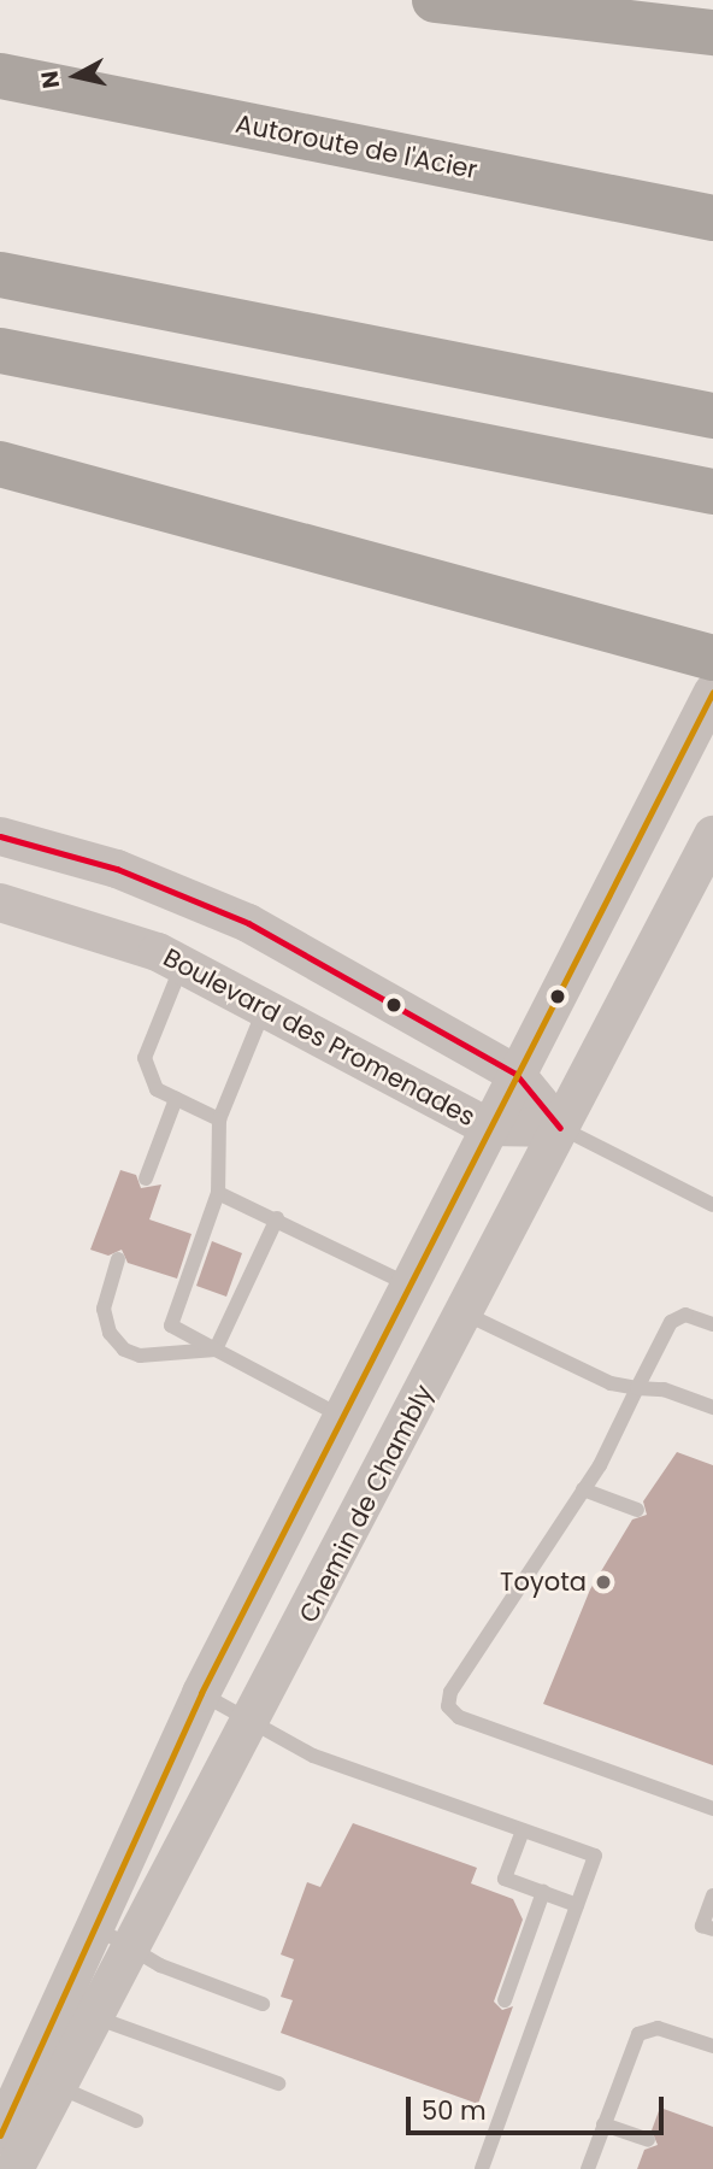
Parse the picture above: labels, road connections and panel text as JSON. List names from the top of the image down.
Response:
{
  "streets": {
    "highway": ["Autoroute de l'Acier"],
    "street": ["Boulevard des Promenades", "Chemin de Chambly"]
  },
  "crossings": [
    ["Boulevard des Promenades", "Chemin de Chambly"]
  ],
  "places": ["Toyota"],
  "scale_bar": "50 m",
  "north": "left"
}
